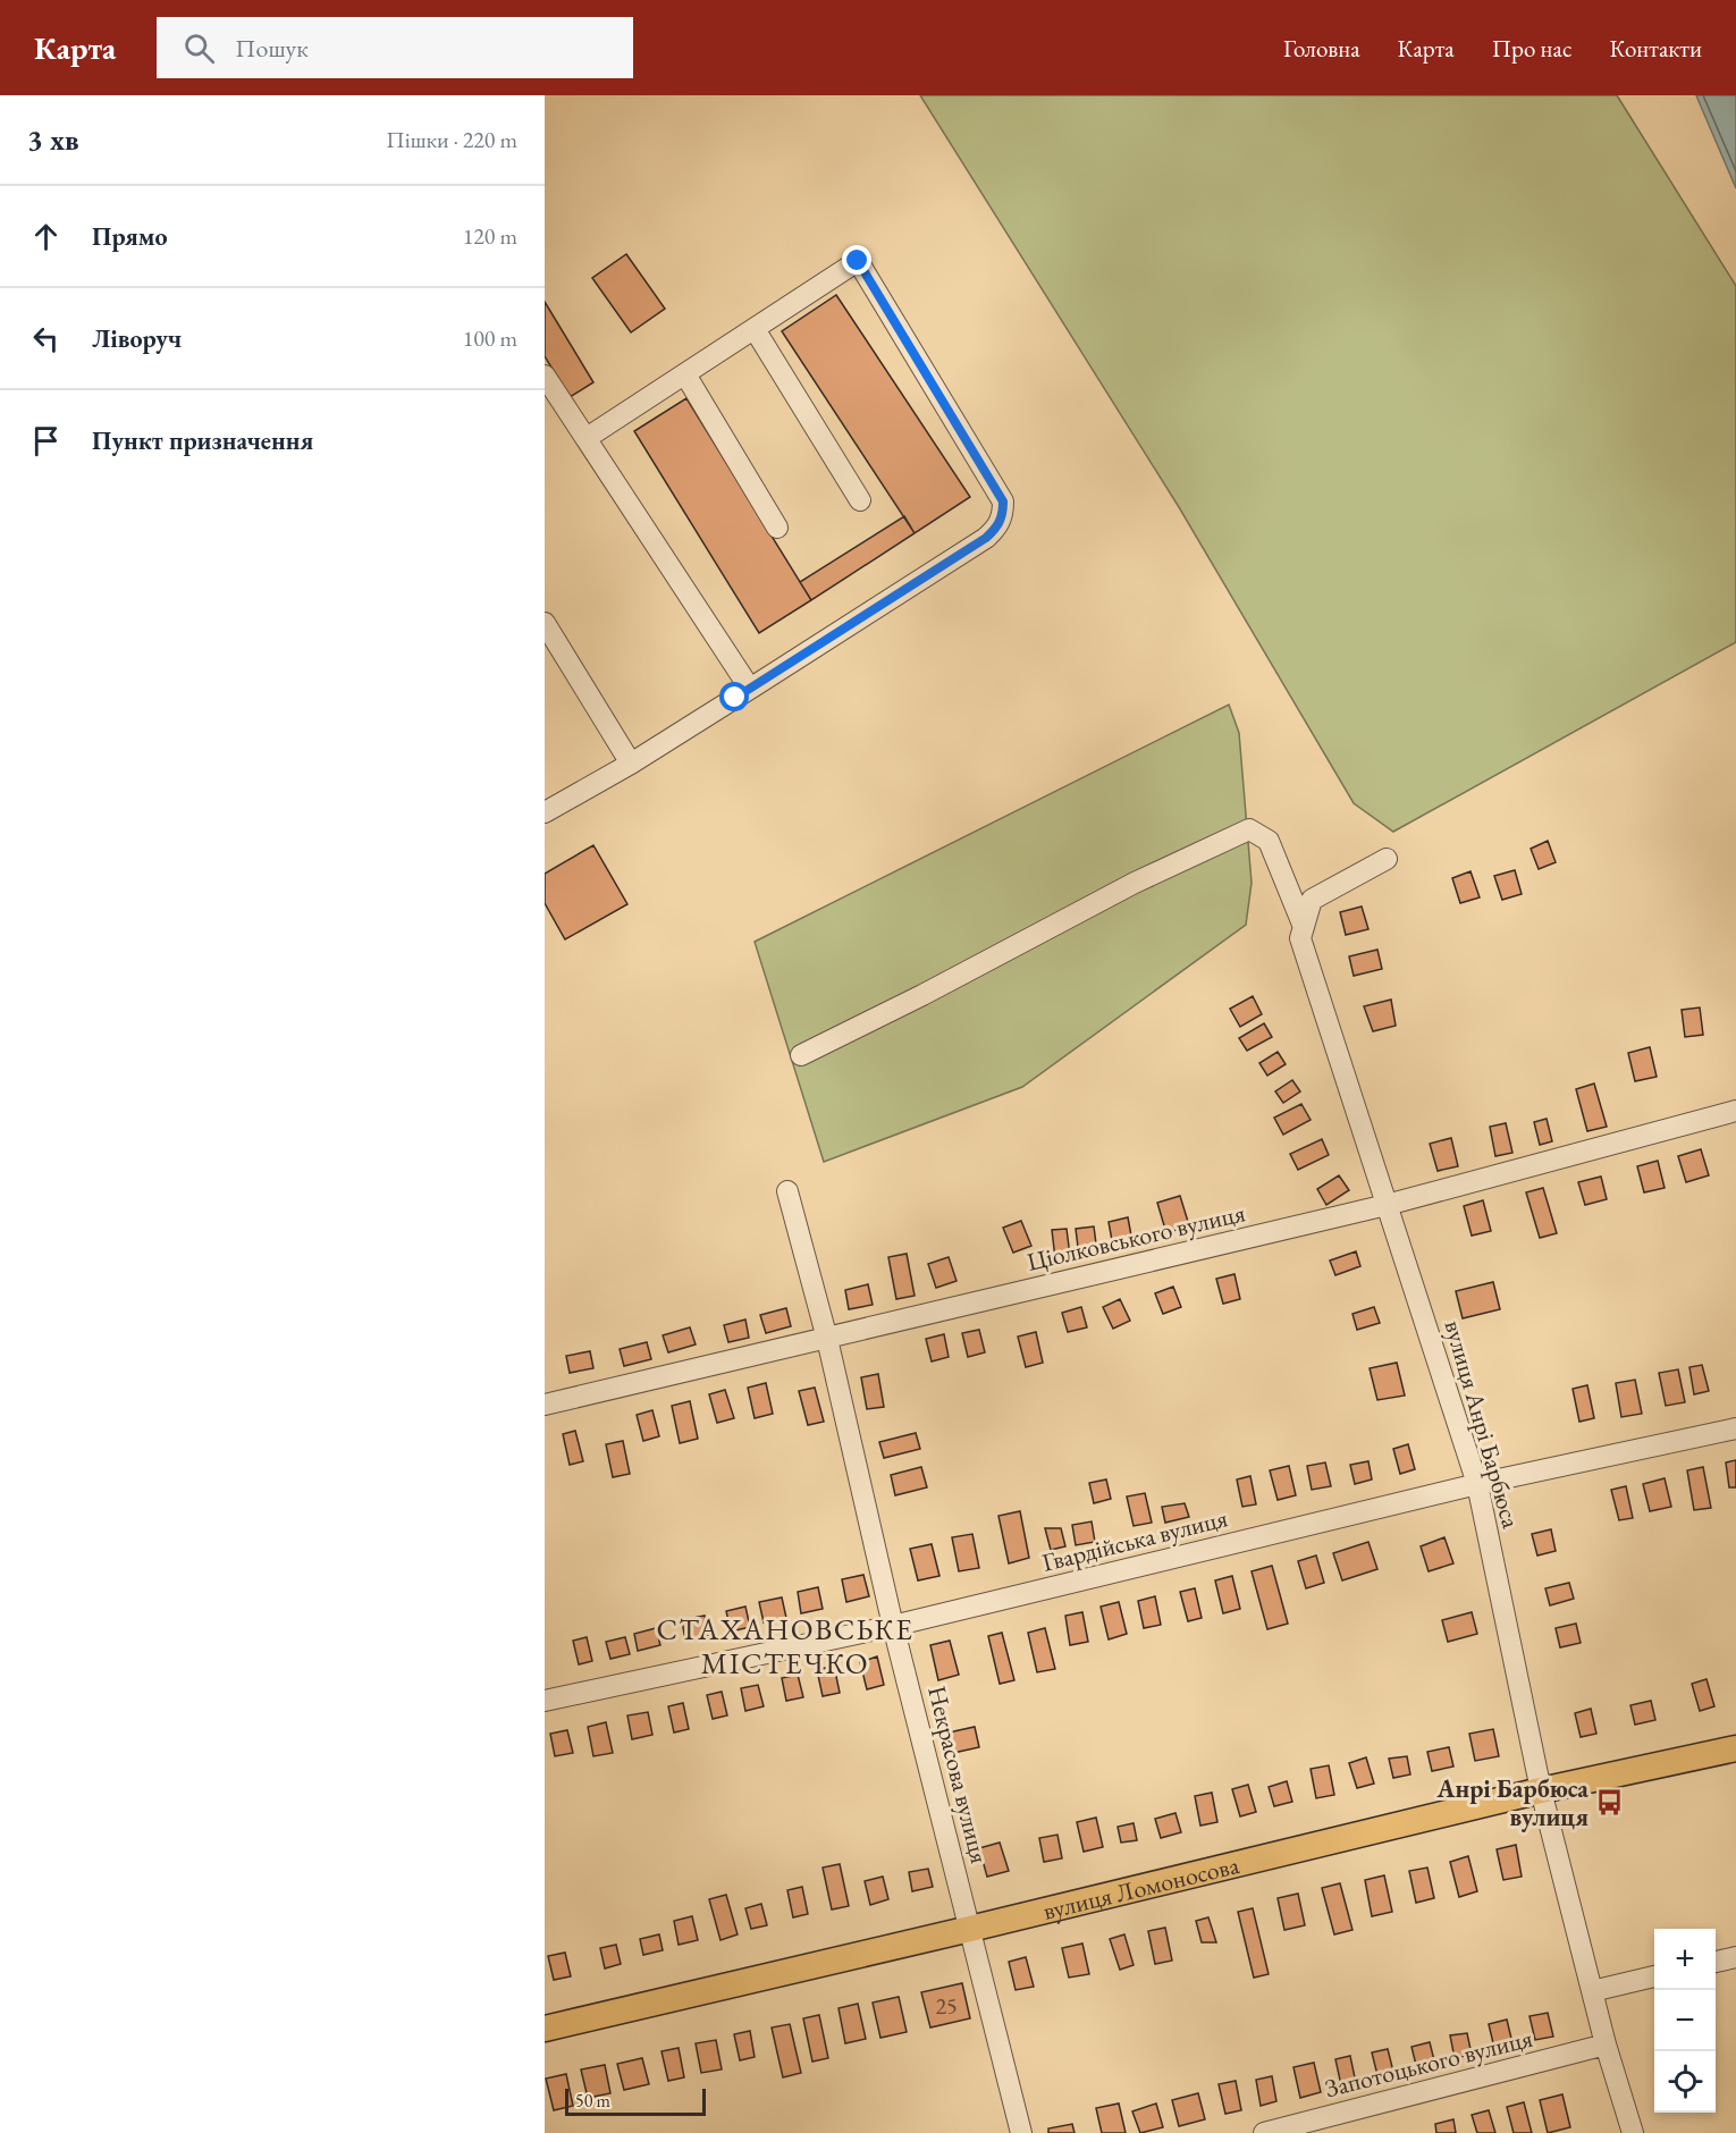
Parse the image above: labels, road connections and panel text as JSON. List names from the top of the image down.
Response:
{
  "streets": {
    "main road": ["вулиця Ломоносова"],
    "street": [
      "Ціолковського вулиця",
      "вулиця Анрі Барбюса",
      "Гвардійська вулиця",
      "Некрасова вулиця",
      "Запотоцького вулиця"
    ]
  },
  "crossings": [
    ["Ціолковського вулиця", "вулиця Анрі Барбюса"],
    ["Ціолковського вулиця", "Некрасова вулиця"],
    ["вулиця Анрі Барбюса", "Гвардійська вулиця"],
    ["вулиця Анрі Барбюса", "вулиця Ломоносова"],
    ["вулиця Анрі Барбюса", "Запотоцького вулиця"],
    ["Гвардійська вулиця", "Некрасова вулиця"],
    ["Некрасова вулиця", "вулиця Ломоносова"]
  ],
  "districts": ["СТАХАНОВСЬКЕ МІСТЕЧКО"],
  "places": {
    "bus stop": ["Анрі Барбюса вулиця"]
  },
  "house_numbers": ["25"],
  "scale_bar": "50 m",
  "page": {
    "header": "Карта",
    "search": "Пошук",
    "nav": [
      "Головна",
      "Карта",
      "Про нас",
      "Контакти"
    ],
    "heading": ["3 хв", "Пішки · 220 m"],
    "list": [
      ["Прямо", "120 m"],
      ["Ліворуч", "100 m"],
      "Пункт призначення"
    ],
    "map_buttons": ["+", "−"],
    "scale": "50 m"
  }
}
